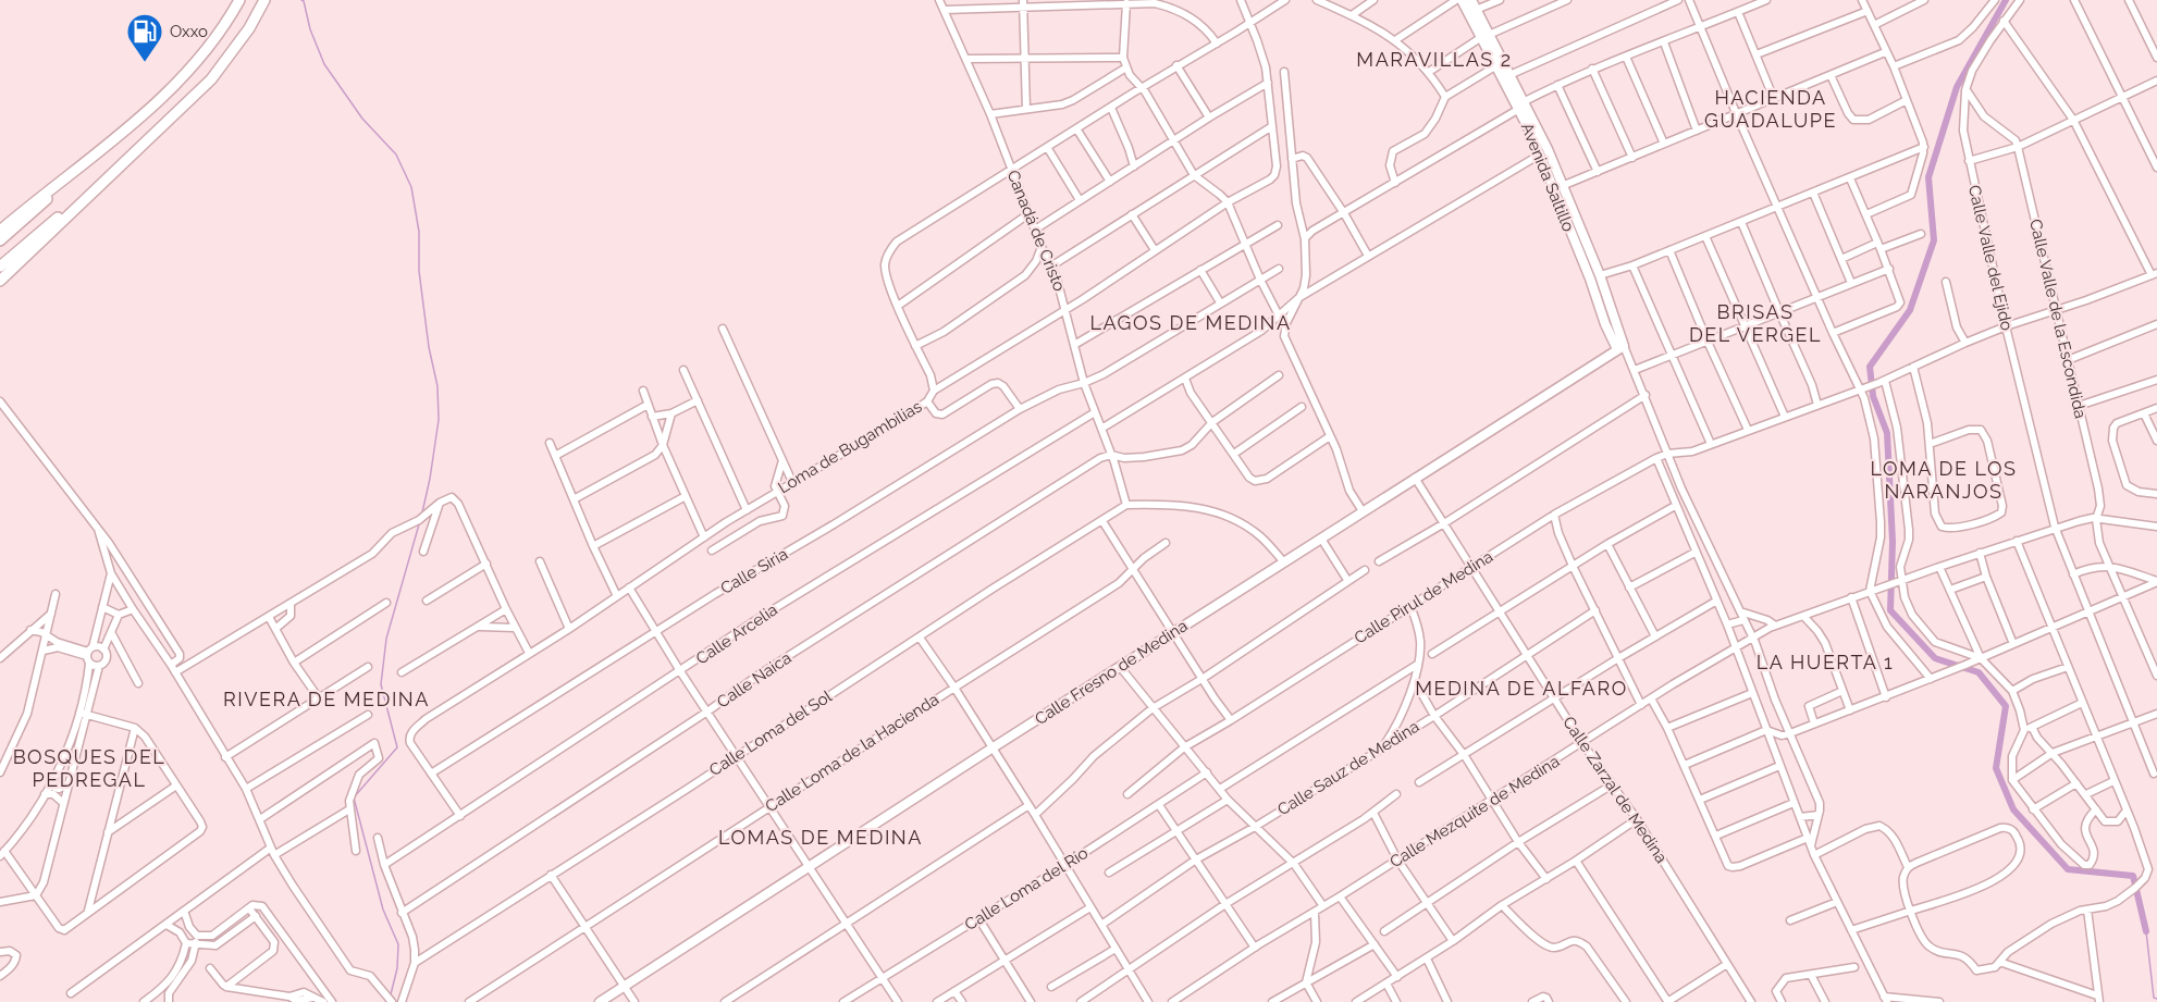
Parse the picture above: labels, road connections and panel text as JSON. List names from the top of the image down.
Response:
{
  "streets": {
    "street": [
      "Avenida Saltillo",
      "Canadá de Cristo",
      "Calle Valle del Ejido",
      "Calle Valle de la Escondida",
      "Loma de Bugambilias",
      "Calle Siria",
      "Calle Pirul de Medina",
      "Calle Arcelia",
      "Calle Fresno de Medina",
      "Calle Naica",
      "Calle Loma del Sol",
      "Calle Loma de la Hacienda",
      "Calle Sauz de Medina",
      "Calle Zarzal de Medina",
      "Calle Mezquite de Medina",
      "Calle Loma del Río"
    ]
  },
  "crossings": [
    ["Avenida Saltillo", "Calle Pirul de Medina"],
    ["Avenida Saltillo", "Calle Fresno de Medina"],
    ["Avenida Saltillo", "Calle Mezquite de Medina"],
    ["Canadá de Cristo", "Loma de Bugambilias"],
    ["Canadá de Cristo", "Calle Siria"],
    ["Canadá de Cristo", "Calle Arcelia"],
    ["Canadá de Cristo", "Calle Naica"],
    ["Canadá de Cristo", "Calle Loma del Sol"],
    ["Calle Valle del Ejido", "Calle Pirul de Medina"],
    ["Calle Valle del Ejido", "Calle Mezquite de Medina"],
    ["Calle Valle de la Escondida", "Calle Pirul de Medina"],
    ["Calle Valle de la Escondida", "Calle Mezquite de Medina"],
    ["Loma de Bugambilias", "Calle Siria"],
    ["Calle Pirul de Medina", "Calle Zarzal de Medina"],
    ["Calle Fresno de Medina", "Calle Zarzal de Medina"],
    ["Calle Sauz de Medina", "Calle Zarzal de Medina"],
    ["Calle Zarzal de Medina", "Calle Mezquite de Medina"]
  ],
  "districts": [
    "MARAVILLAS 2",
    "HACIENDA GUADALUPE",
    "BRISAS DEL VERGEL",
    "LAGOS DE MEDINA",
    "LOMA DE LOS NARANJOS",
    "LA HUERTA 1",
    "MEDINA DE ALFARO",
    "RIVERA DE MEDINA",
    "BOSQUES DEL PEDREGAL",
    "LOMAS DE MEDINA"
  ],
  "places": {
    "fuel station": ["Oxxo"]
  }
}
